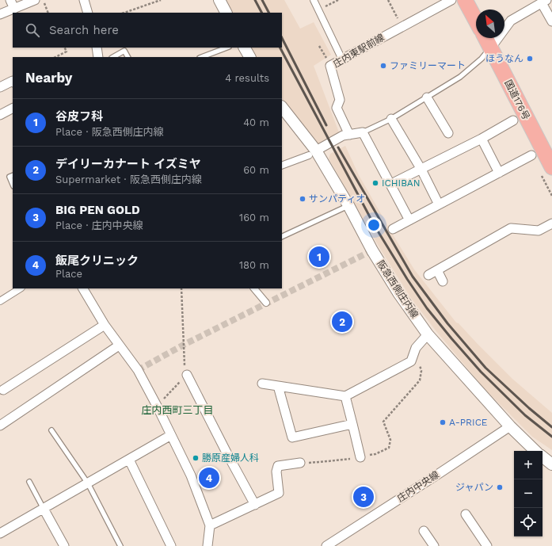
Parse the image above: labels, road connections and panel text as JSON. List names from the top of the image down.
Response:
{
  "streets": {
    "highway": ["国道176号"],
    "street": ["庄内東駅前線", "阪急西側庄内線", "庄内中央線"]
  },
  "crossings": [
    ["阪急西側庄内線", "庄内中央線"]
  ],
  "districts": ["庄内西町三丁目"],
  "places": [
    "ほうなん",
    "ファミリーマート",
    "ICHIBAN",
    "サンパティオ",
    "A-PRICE",
    "勝原産婦人科",
    "ジャパン"
  ],
  "north": "top left",
  "page": {
    "search": "Search here",
    "heading": ["Nearby", "4 results"],
    "list": [
      {
        "mark": "1",
        "name": "谷皮フ科",
        "note": "Place · 阪急西側庄内線",
        "value": "40 m"
      },
      {
        "mark": "2",
        "name": "デイリーカナート イズミヤ",
        "note": "Supermarket · 阪急西側庄内線",
        "value": "60 m"
      },
      {
        "mark": "3",
        "name": "BIG PEN GOLD",
        "note": "Place · 庄内中央線",
        "value": "160 m"
      },
      {
        "mark": "4",
        "name": "飯尾クリニック",
        "note": "Place",
        "value": "180 m"
      }
    ],
    "pins": [
      "1",
      "2",
      "4",
      "3"
    ],
    "map_buttons": ["+", "−"]
  }
}
